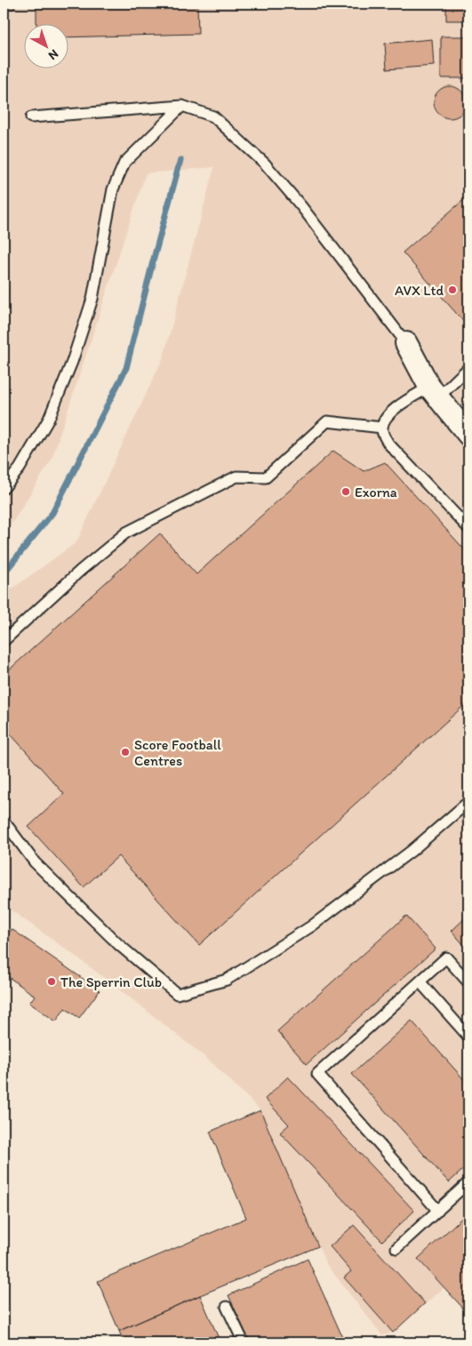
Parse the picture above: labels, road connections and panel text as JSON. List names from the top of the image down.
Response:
{
  "places": [
    "AVX Ltd",
    "Exorna",
    "Score Football Centres",
    "The Sperrin Club"
  ],
  "north": "bottom right"
}
